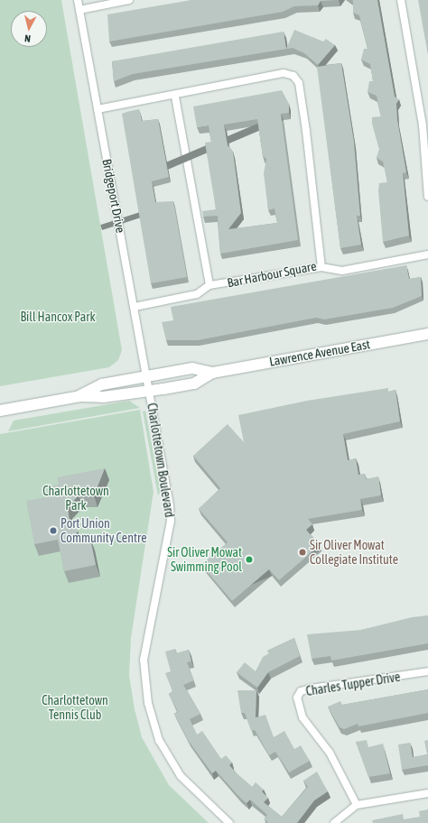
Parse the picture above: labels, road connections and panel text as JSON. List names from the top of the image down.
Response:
{
  "streets": {
    "main road": ["Lawrence Avenue East"],
    "street": [
      "Bridgeport Drive",
      "Bar Harbour Square",
      "Charlottetown Boulevard",
      "Charles Tupper Drive"
    ]
  },
  "crossings": [
    ["Bridgeport Drive", "Bar Harbour Square"],
    ["Bridgeport Drive", "Lawrence Avenue East"],
    ["Bridgeport Drive", "Charlottetown Boulevard"],
    ["Lawrence Avenue East", "Charlottetown Boulevard"]
  ],
  "parks": ["Bill Hancox Park", "Charlottetown Park", "Charlottetown Tennis Club"],
  "places": ["Port Union Community Centre", "Sir Oliver Mowat Collegiate Institute", "Sir Oliver Mowat Swimming Pool"],
  "north": "bottom"
}
